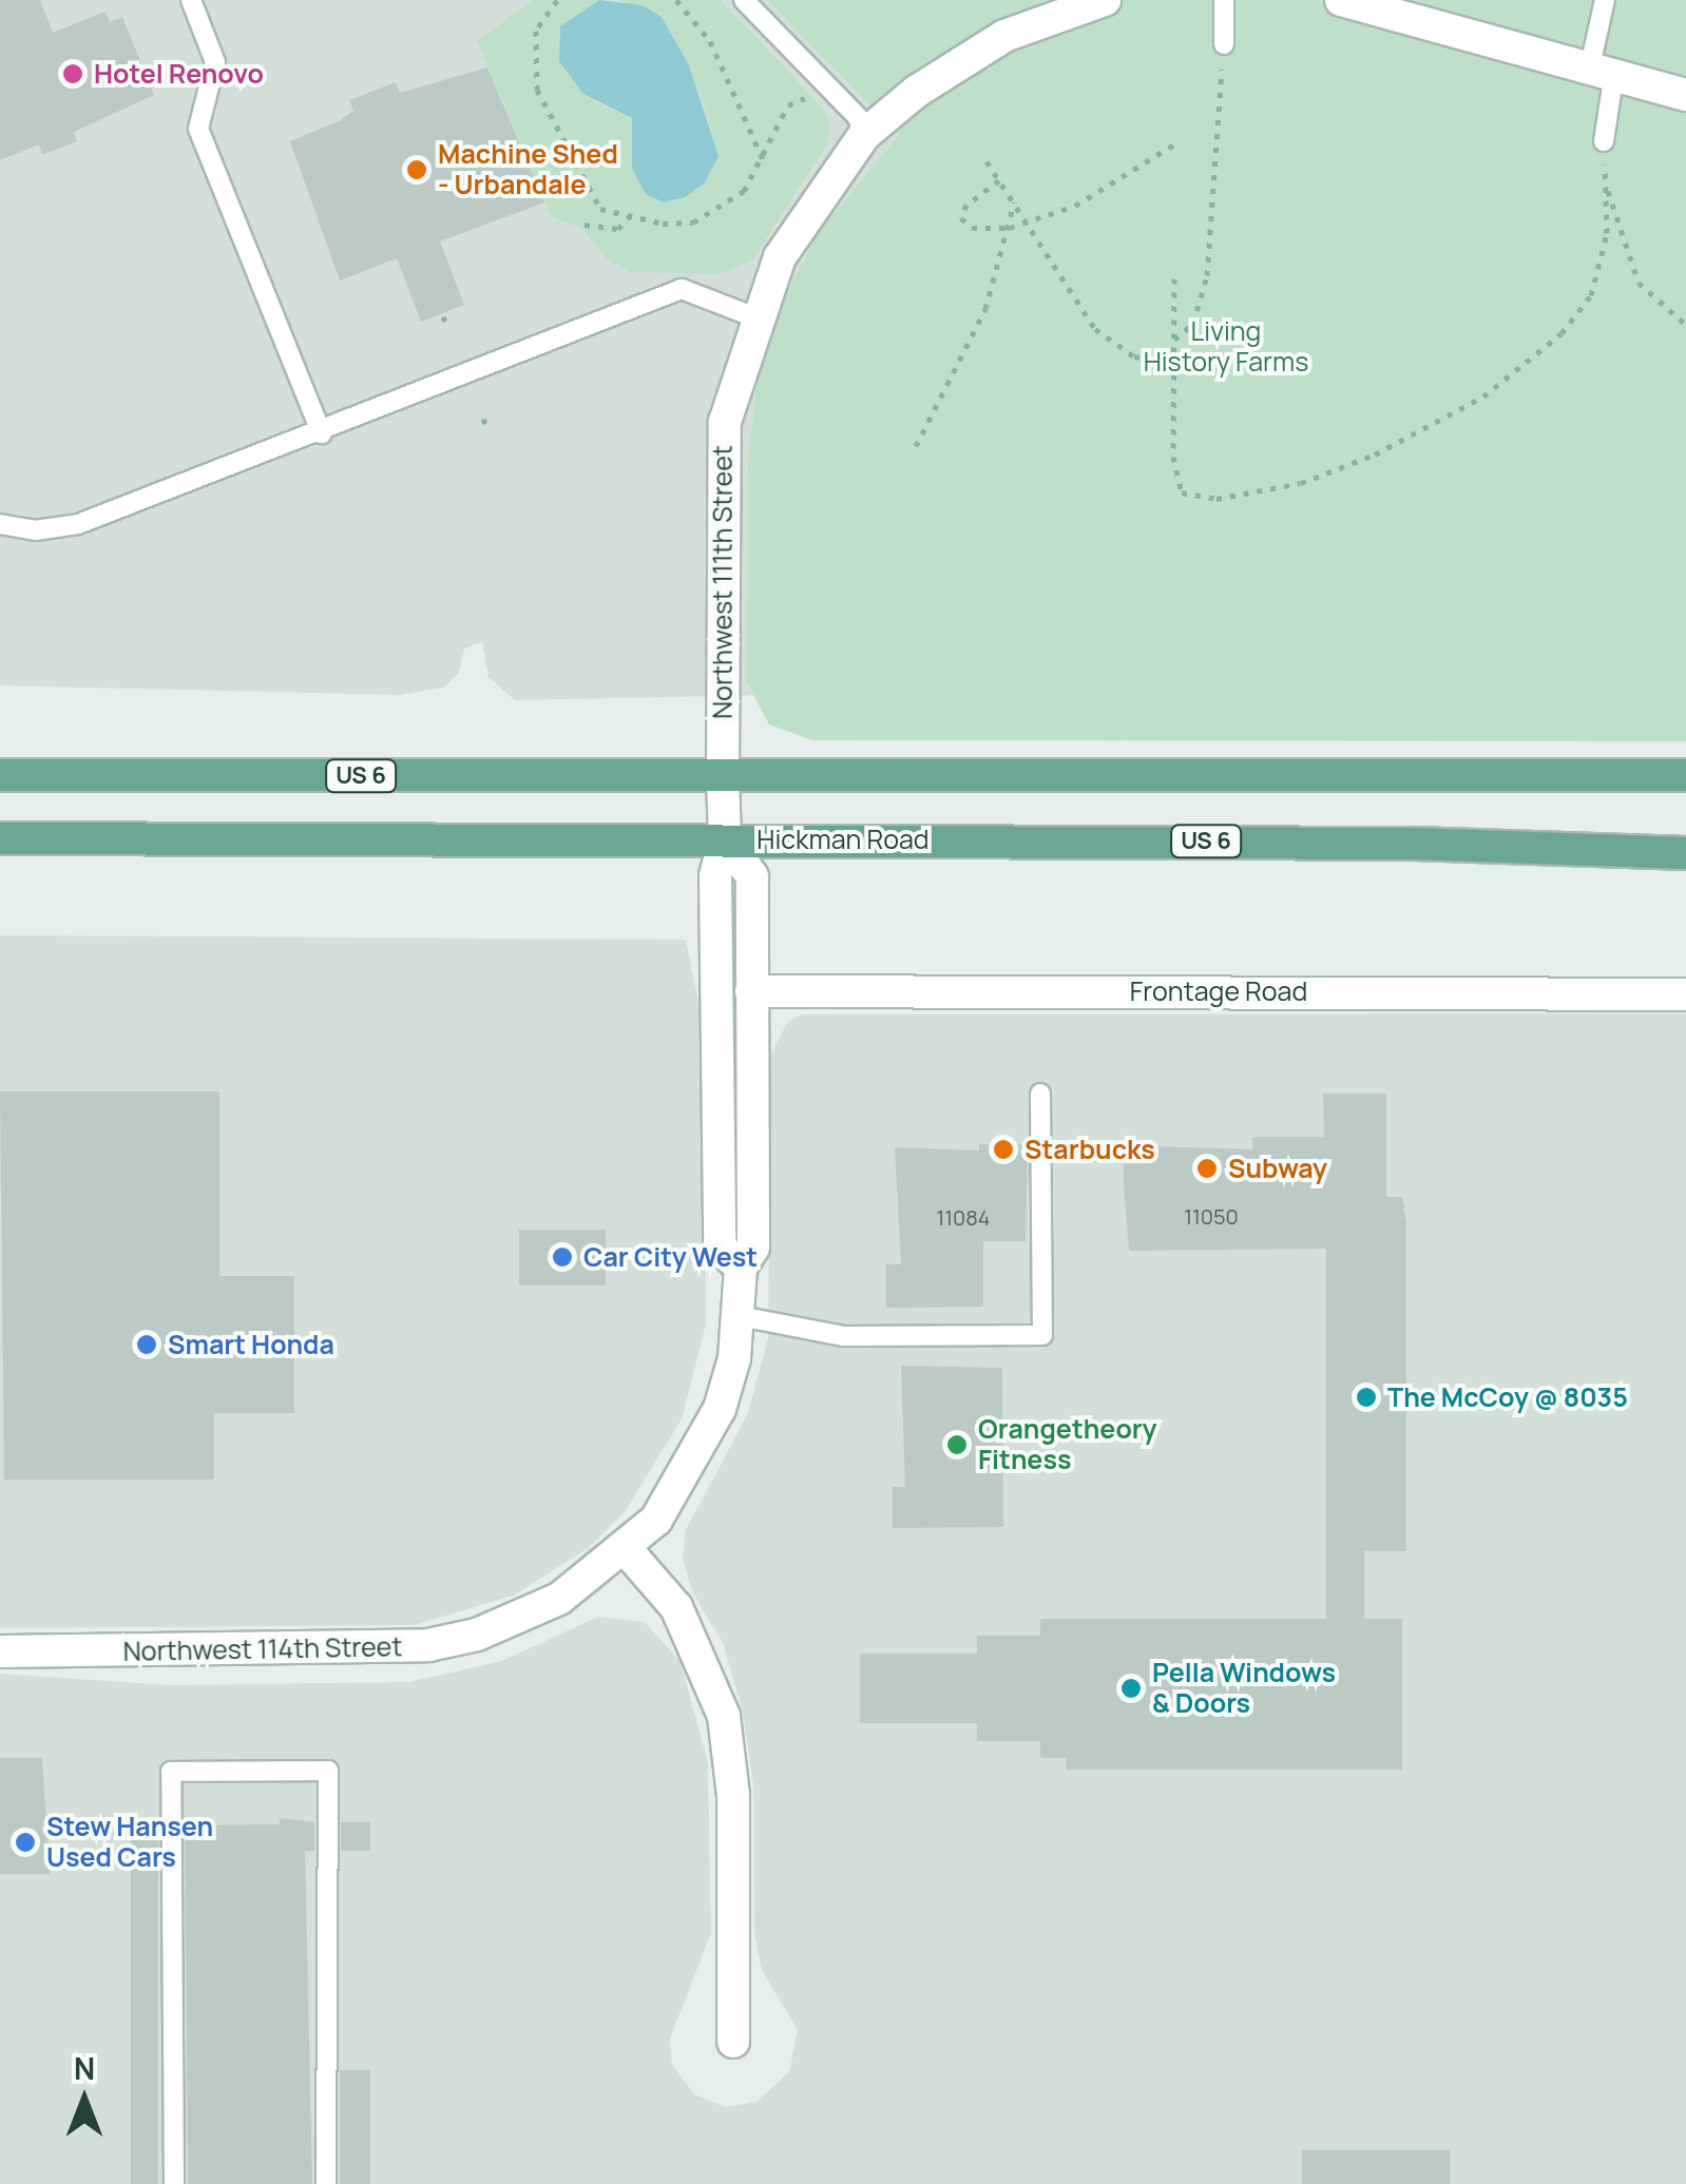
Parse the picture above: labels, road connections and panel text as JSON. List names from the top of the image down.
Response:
{
  "streets": {
    "main road": ["US 6", "Hickman Road"],
    "street": ["Northwest 111th Street", "Frontage Road", "Northwest 114th Street"]
  },
  "crossings": [
    ["Northwest 111th Street", "US 6"],
    ["Northwest 111th Street", "Hickman Road"],
    ["Northwest 111th Street", "Frontage Road"],
    ["Northwest 111th Street", "Northwest 114th Street"]
  ],
  "parks": ["Living History Farms"],
  "places": [
    "Hotel Renovo",
    "Machine Shed - Urbandale",
    "Starbucks",
    "Subway",
    "Car City West",
    "Smart Honda",
    "The McCoy @ 8035",
    "Orangetheory Fitness",
    "Pella Windows & Doors",
    "Stew Hansen Used Cars"
  ],
  "house_numbers": ["11050", "11084"],
  "north": "top"
}
